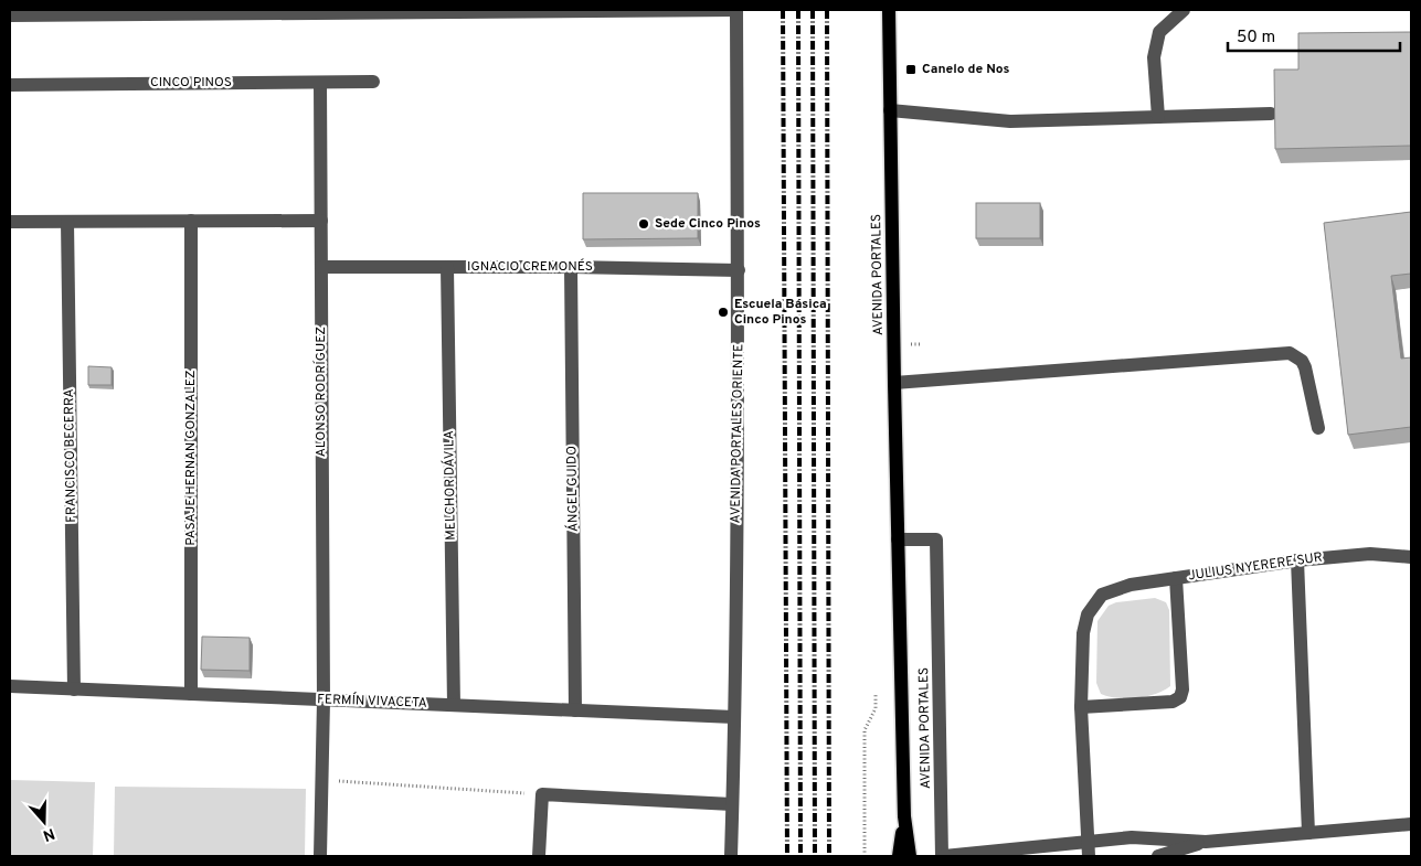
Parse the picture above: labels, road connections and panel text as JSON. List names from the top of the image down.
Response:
{
  "streets": {
    "main road": ["AVENIDA PORTALES"],
    "street": [
      "CINCO PINOS",
      "IGNACIO CREMONÉS",
      "ALONSO RODRÍGUEZ",
      "AVENIDA PORTALES ORIENTE",
      "FRANCISCO BECERRA",
      "PASAJE HERNAN GONZALEZ",
      "MELCHOR DÁVILA",
      "ÁNGEL GUIDO",
      "JULIUS NYERERE SUR",
      "FERMÍN VIVACETA"
    ]
  },
  "crossings": [
    ["CINCO PINOS", "ALONSO RODRÍGUEZ"],
    ["IGNACIO CREMONÉS", "ALONSO RODRÍGUEZ"],
    ["IGNACIO CREMONÉS", "AVENIDA PORTALES ORIENTE"],
    ["IGNACIO CREMONÉS", "MELCHOR DÁVILA"],
    ["IGNACIO CREMONÉS", "ÁNGEL GUIDO"],
    ["ALONSO RODRÍGUEZ", "FERMÍN VIVACETA"],
    ["AVENIDA PORTALES ORIENTE", "FERMÍN VIVACETA"],
    ["FRANCISCO BECERRA", "FERMÍN VIVACETA"],
    ["PASAJE HERNAN GONZALEZ", "FERMÍN VIVACETA"],
    ["MELCHOR DÁVILA", "FERMÍN VIVACETA"],
    ["ÁNGEL GUIDO", "FERMÍN VIVACETA"]
  ],
  "places": {
    "transit": ["Canelo de Nos"],
    "other": ["Sede Cinco Pinos", "Escuela Básica Cinco Pinos"]
  },
  "scale_bar": "50 m",
  "north": "bottom"
}
